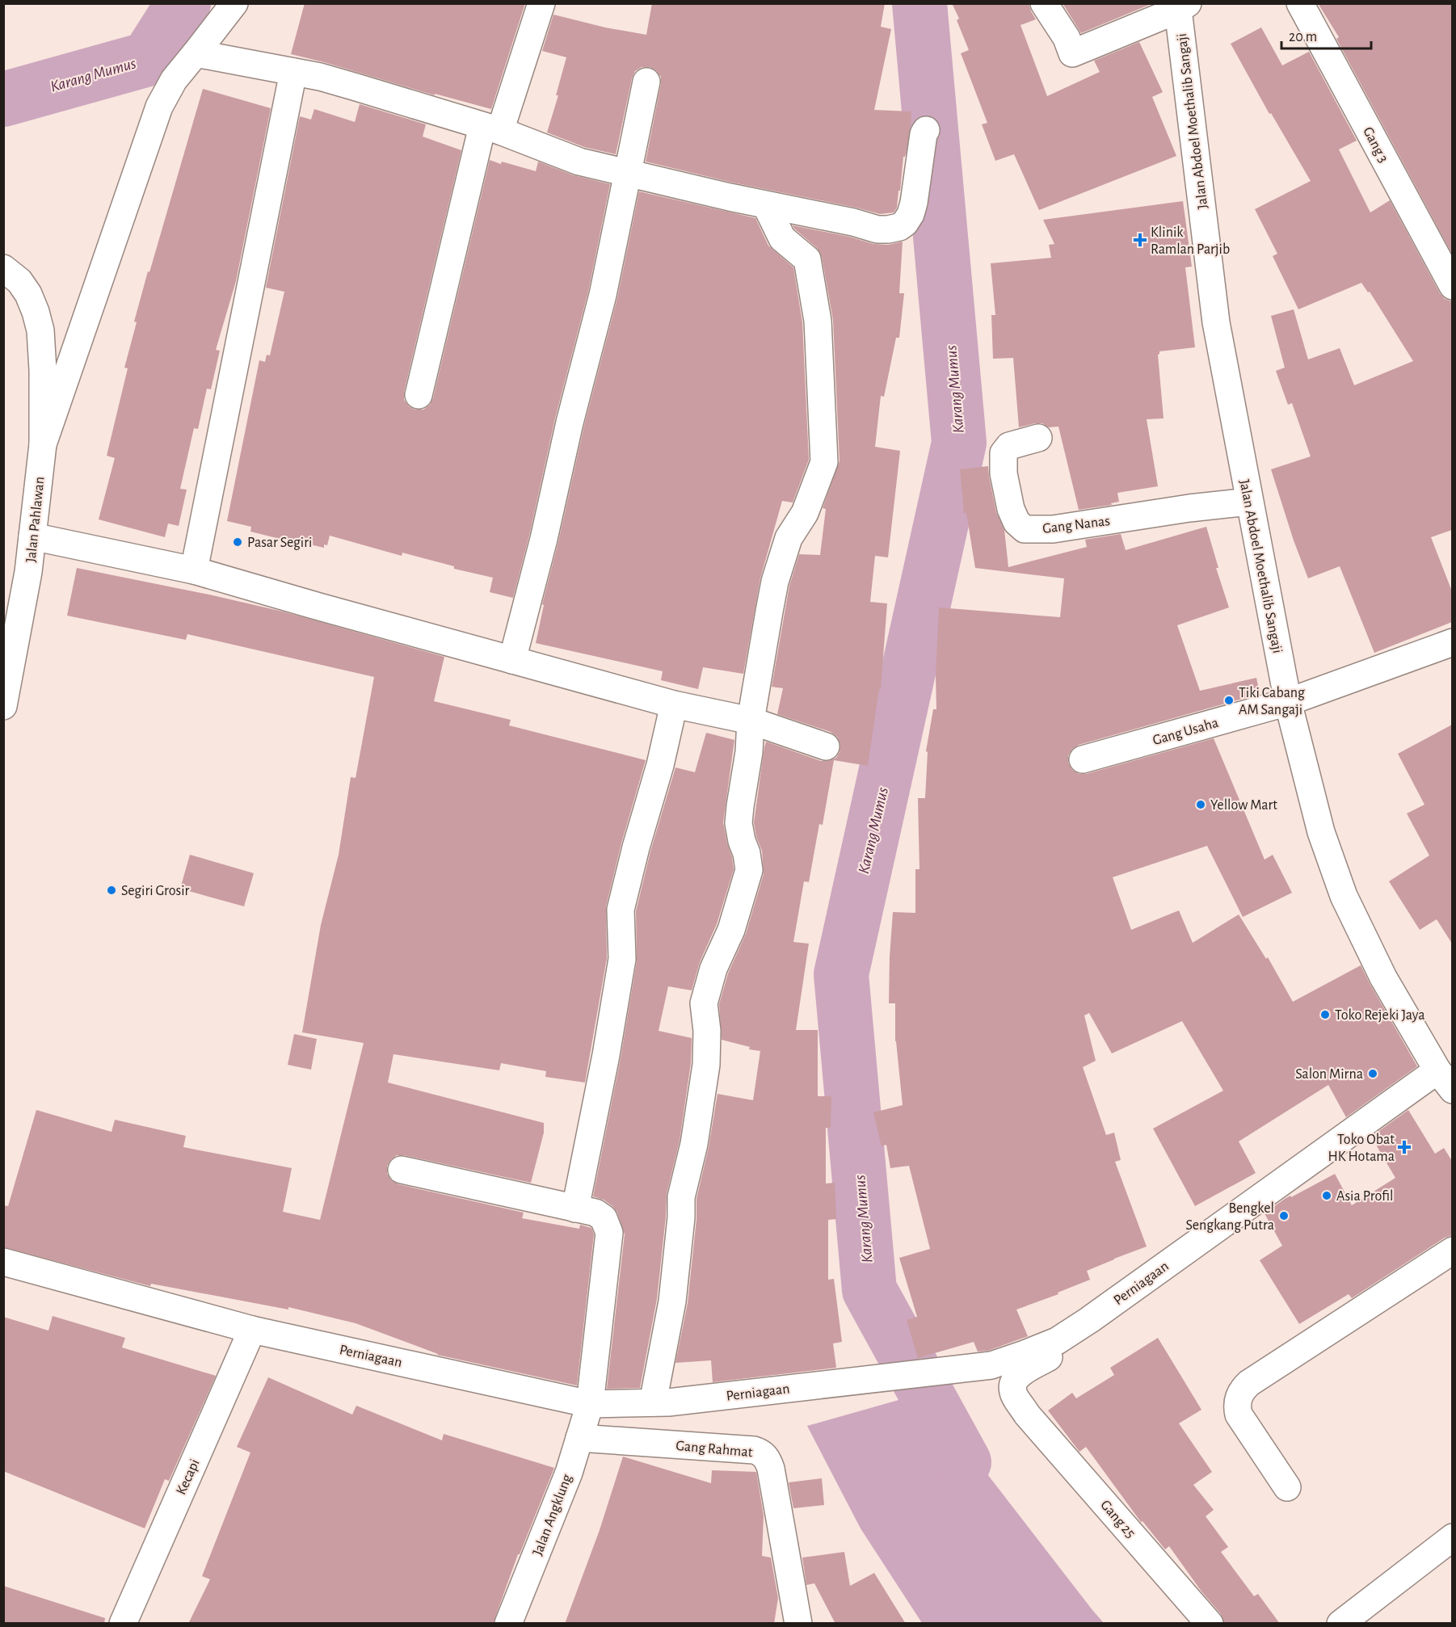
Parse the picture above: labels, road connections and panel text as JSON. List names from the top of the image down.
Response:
{
  "streets": {
    "street": [
      "Jalan Abdoel Moethalib Sangaji",
      "Gang 3",
      "Jalan Pahlawan",
      "Gang Nanas",
      "Gang Usaha",
      "Perniagaan",
      "Gang Rahmat",
      "Kecapi",
      "Jalan Angklung",
      "Gang 25"
    ]
  },
  "crossings": [
    ["Jalan Abdoel Moethalib Sangaji", "Gang Nanas"],
    ["Jalan Abdoel Moethalib Sangaji", "Gang Usaha"],
    ["Jalan Abdoel Moethalib Sangaji", "Perniagaan"],
    ["Perniagaan", "Kecapi"],
    ["Perniagaan", "Jalan Angklung"],
    ["Perniagaan", "Gang 25"],
    ["Gang Rahmat", "Jalan Angklung"]
  ],
  "water": ["Karang Mumus"],
  "places": {
    "health": ["Klinik Ramlan Parjib", "Toko Obat HK Hotama"],
    "other": [
      "Pasar Segiri",
      "Tiki Cabang AM Sangaji",
      "Yellow Mart",
      "Segiri Grosir",
      "Toko Rejeki Jaya",
      "Salon Mirna",
      "Asia Profil",
      "Bengkel Sengkang Putra"
    ]
  },
  "scale_bar": "20 m"
}
